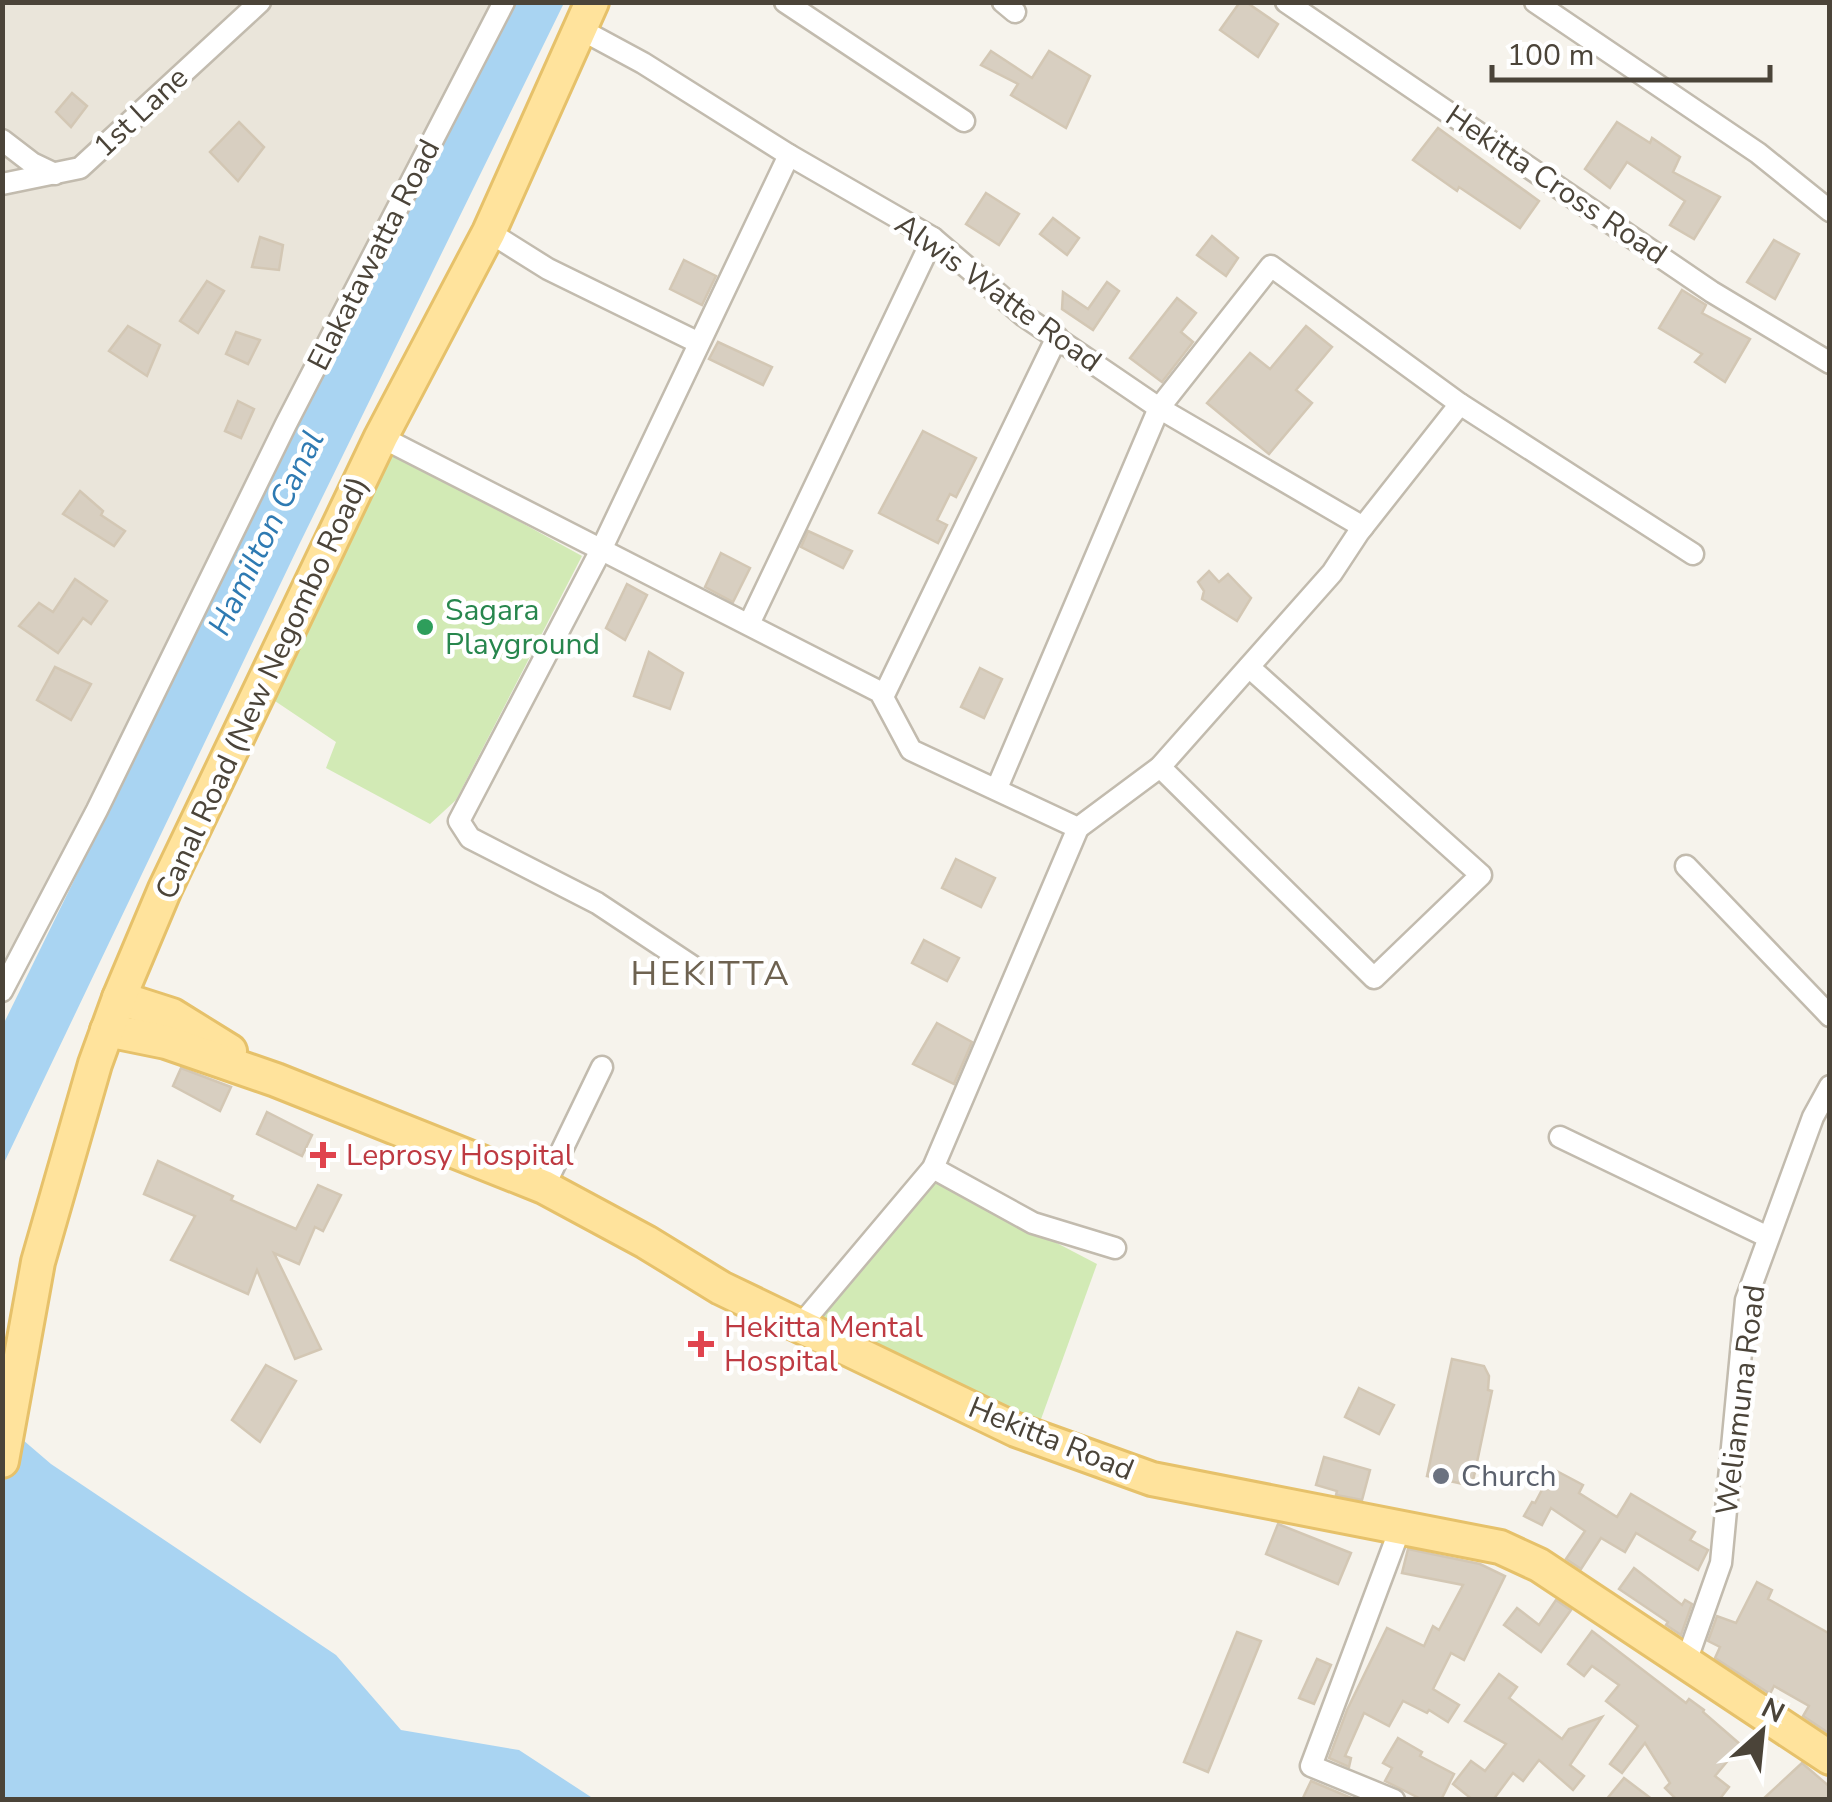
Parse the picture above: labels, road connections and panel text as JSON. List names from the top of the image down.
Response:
{
  "streets": {
    "main road": ["Canal Road (New Negombo Road)", "Hekitta Road"],
    "street": [
      "1st Lane",
      "Hekitta Cross Road",
      "Elakatawatta Road",
      "Alwis Watte Road",
      "Weliamuna Road"
    ]
  },
  "crossings": [
    ["Alwis Watte Road", "Canal Road (New Negombo Road)"],
    ["Canal Road (New Negombo Road)", "Hekitta Road"],
    ["Weliamuna Road", "Hekitta Road"]
  ],
  "districts": ["HEKITTA"],
  "water": ["Hamilton Canal"],
  "places": {
    "other": ["Sagara Playground", "Church"],
    "health": ["Leprosy Hospital", "Hekitta Mental Hospital"]
  },
  "scale_bar": "100 m",
  "north": "top right"
}
